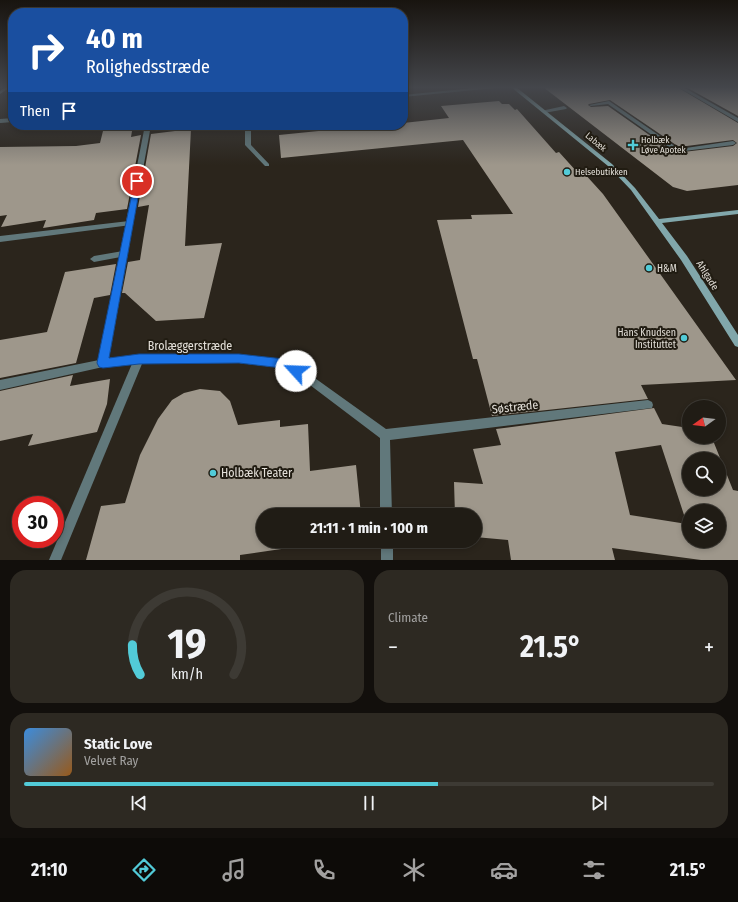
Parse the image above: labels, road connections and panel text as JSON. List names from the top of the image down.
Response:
{
  "streets": {
    "street": [
      "Labæk",
      "Ahlgade",
      "Brolæggerstræde",
      "Søstræde"
    ]
  },
  "crossings": [
    ["Labæk", "Ahlgade"],
    ["Brolæggerstræde", "Søstræde"]
  ],
  "places": {
    "health": ["Holbæk Løve Apotek"],
    "other": [
      "Helsebutikken",
      "H&M",
      "Hans Knudsen Instituttet",
      "Holbæk Teater"
    ]
  },
  "north": "left",
  "page": {
    "turn": ["40 m", "Rolighedsstræde"],
    "then": "Then",
    "limit": "30",
    "trip": "21:11 · 1 min · 100 m",
    "tile": "Climate",
    "heat": ["−", "21.5°", "+"],
    "song": ["Static Love", "Velvet Ray"],
    "tabs": ["21:10", "21.5°"],
    "gauge": ["19", "km/h"]
  }
}
